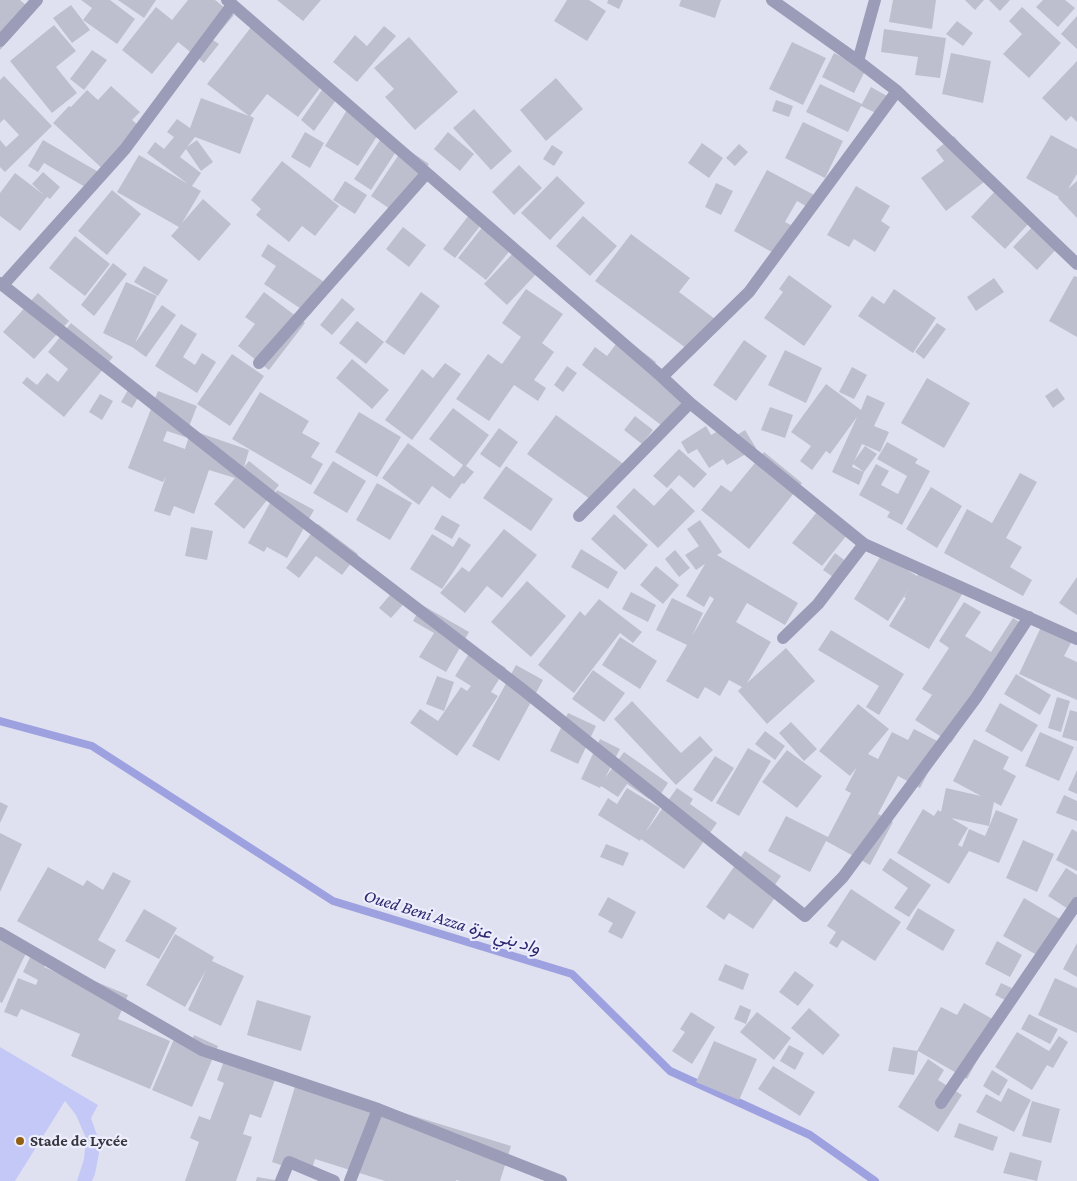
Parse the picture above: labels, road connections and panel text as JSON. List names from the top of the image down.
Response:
{
  "water": ["Oued Beni Azza واد بني عزة"],
  "places": ["Stade de Lycée"]
}
